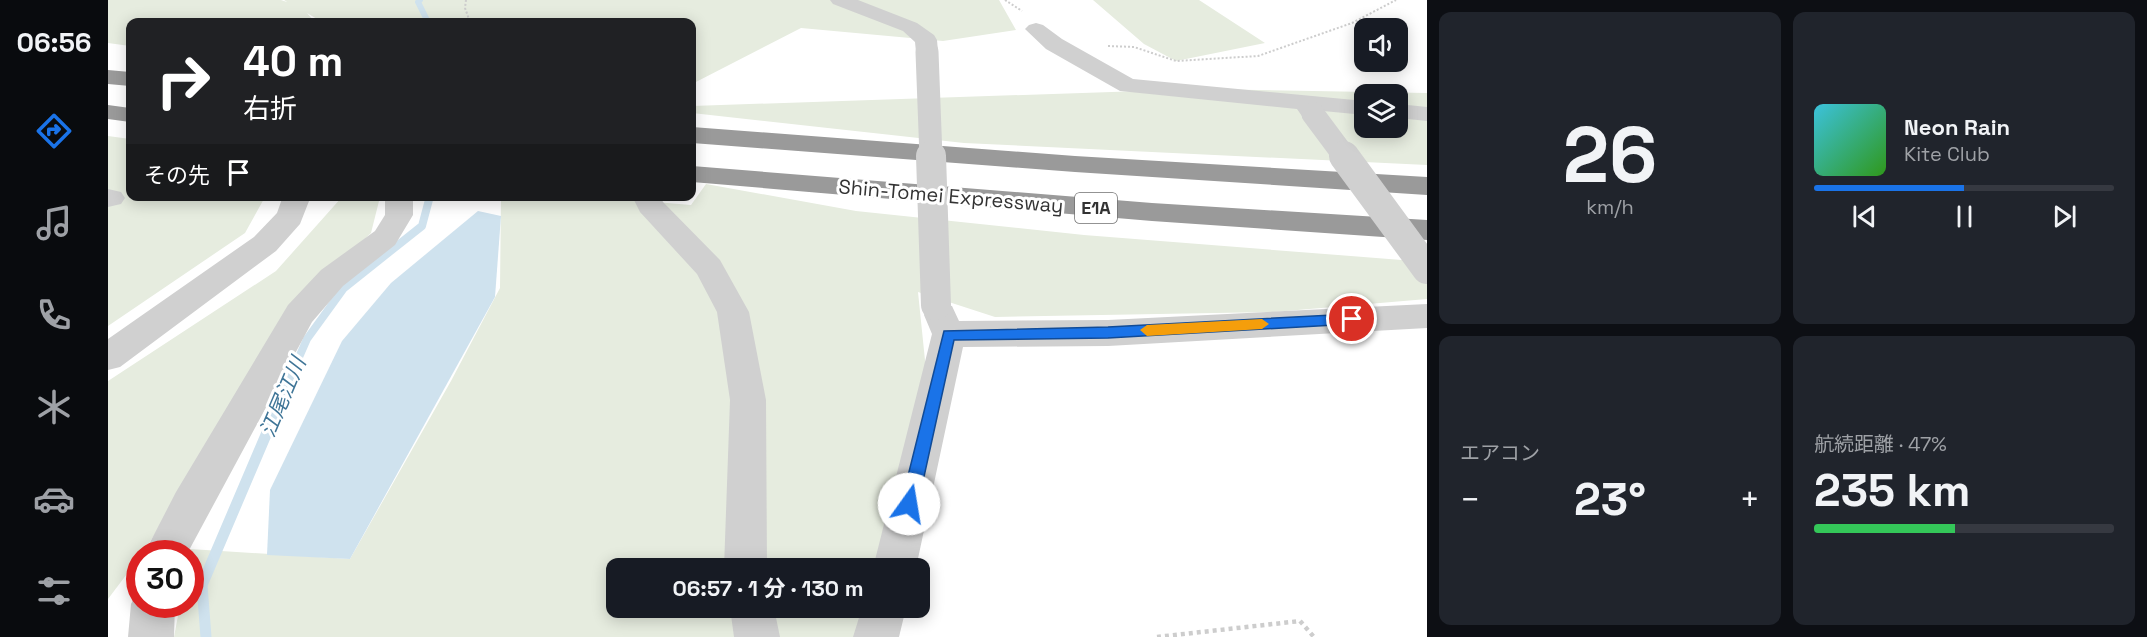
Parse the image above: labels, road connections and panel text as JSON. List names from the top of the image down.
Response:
{
  "streets": {
    "highway": ["Shin-Tomei Expressway", "E1A"]
  },
  "water": ["江尾江川"],
  "page": {
    "tabs": "06:56",
    "tile": [
      ["26", "km/h"],
      "エアコン",
      ["航続距離 · 47%", "235 km"]
    ],
    "turn": ["40 m", "右折"],
    "song": ["Neon Rain", "Kite Club"],
    "then": "その先",
    "heat": ["−", "23°", "+"],
    "limit": "30",
    "trip": "06:57 · 1 分 · 130 m"
  }
}
